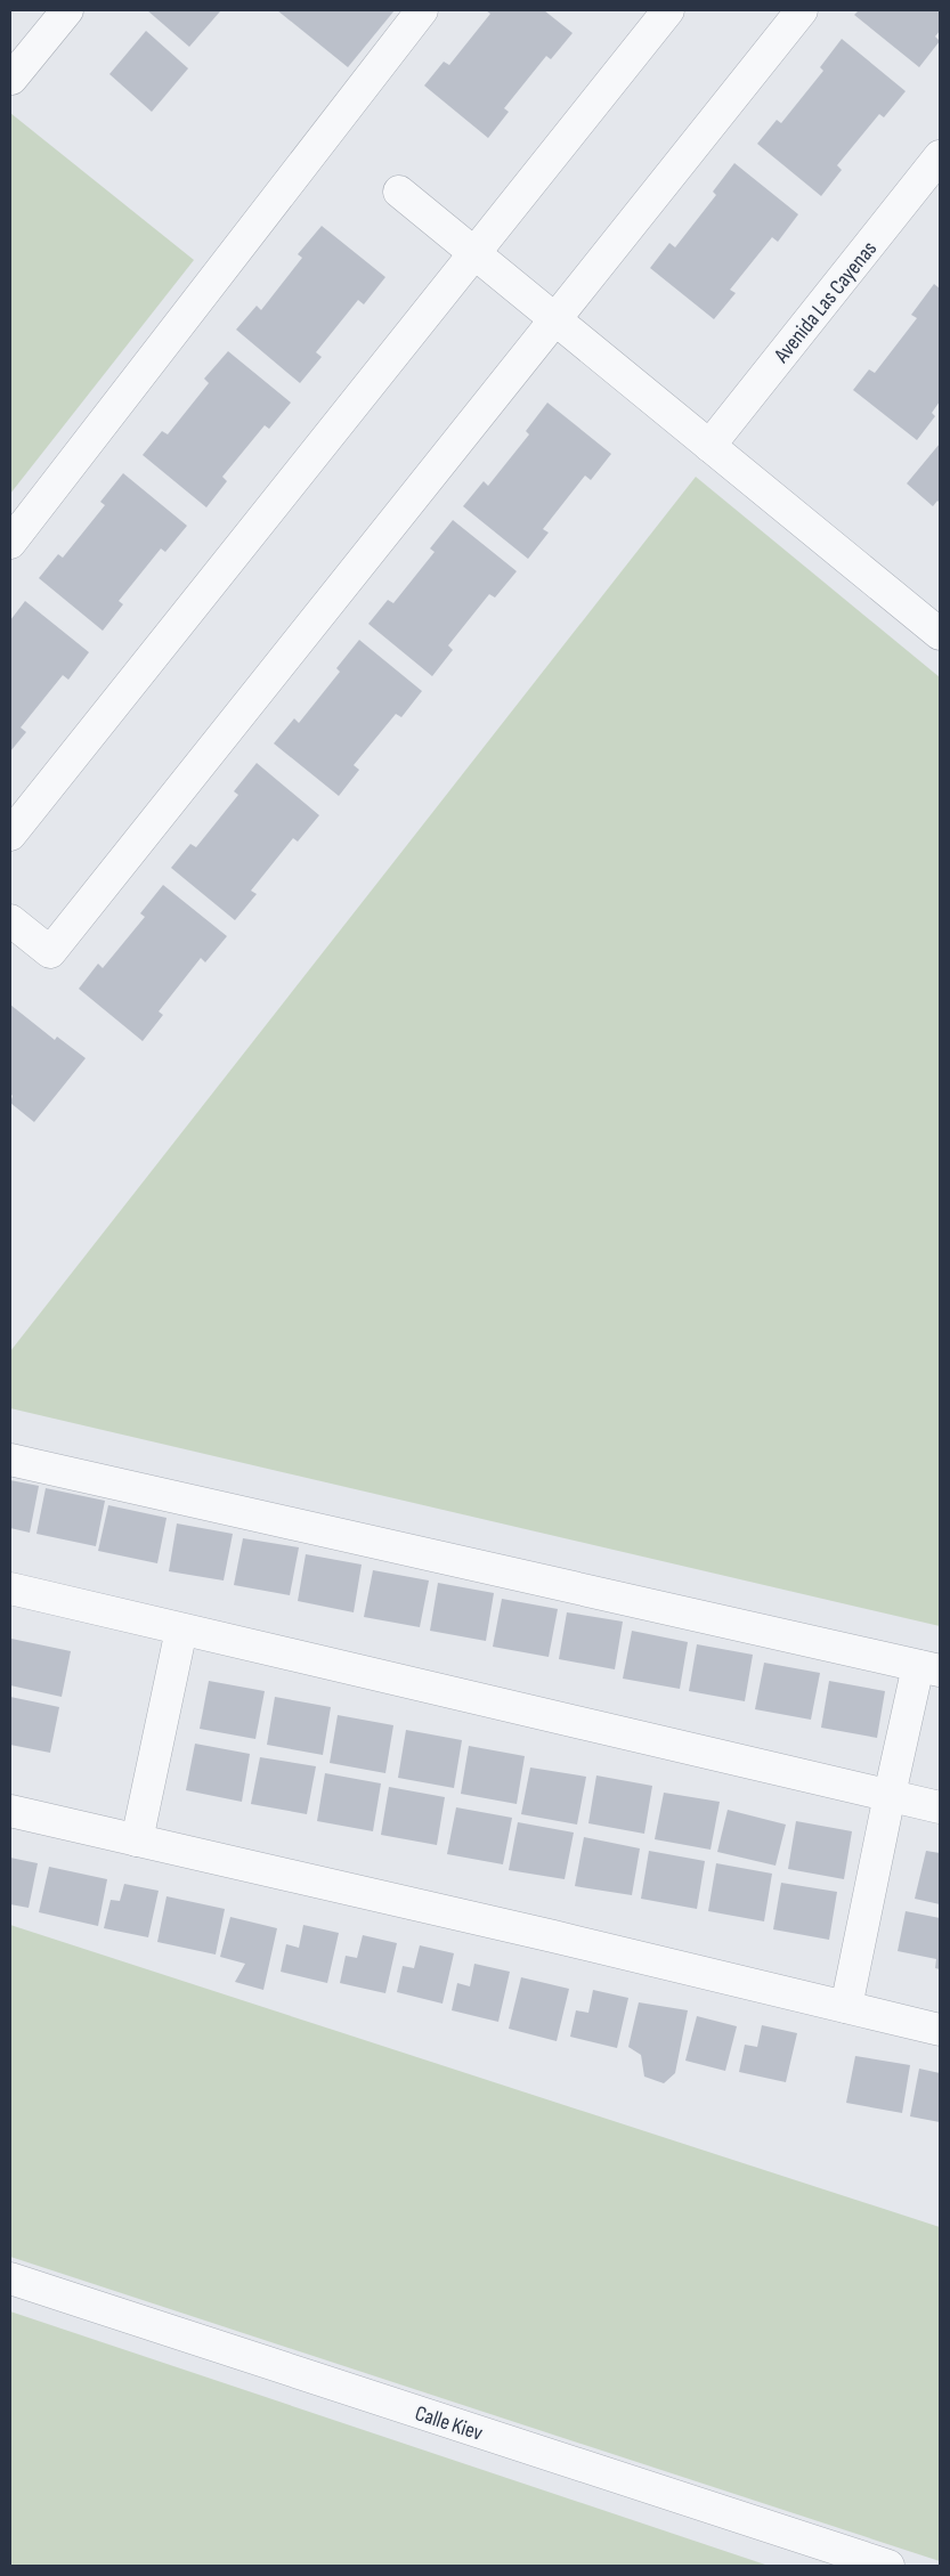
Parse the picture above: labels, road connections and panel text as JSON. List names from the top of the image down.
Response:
{
  "streets": {
    "street": ["Avenida Las Cayenas", "Calle Kiev"]
  }
}
